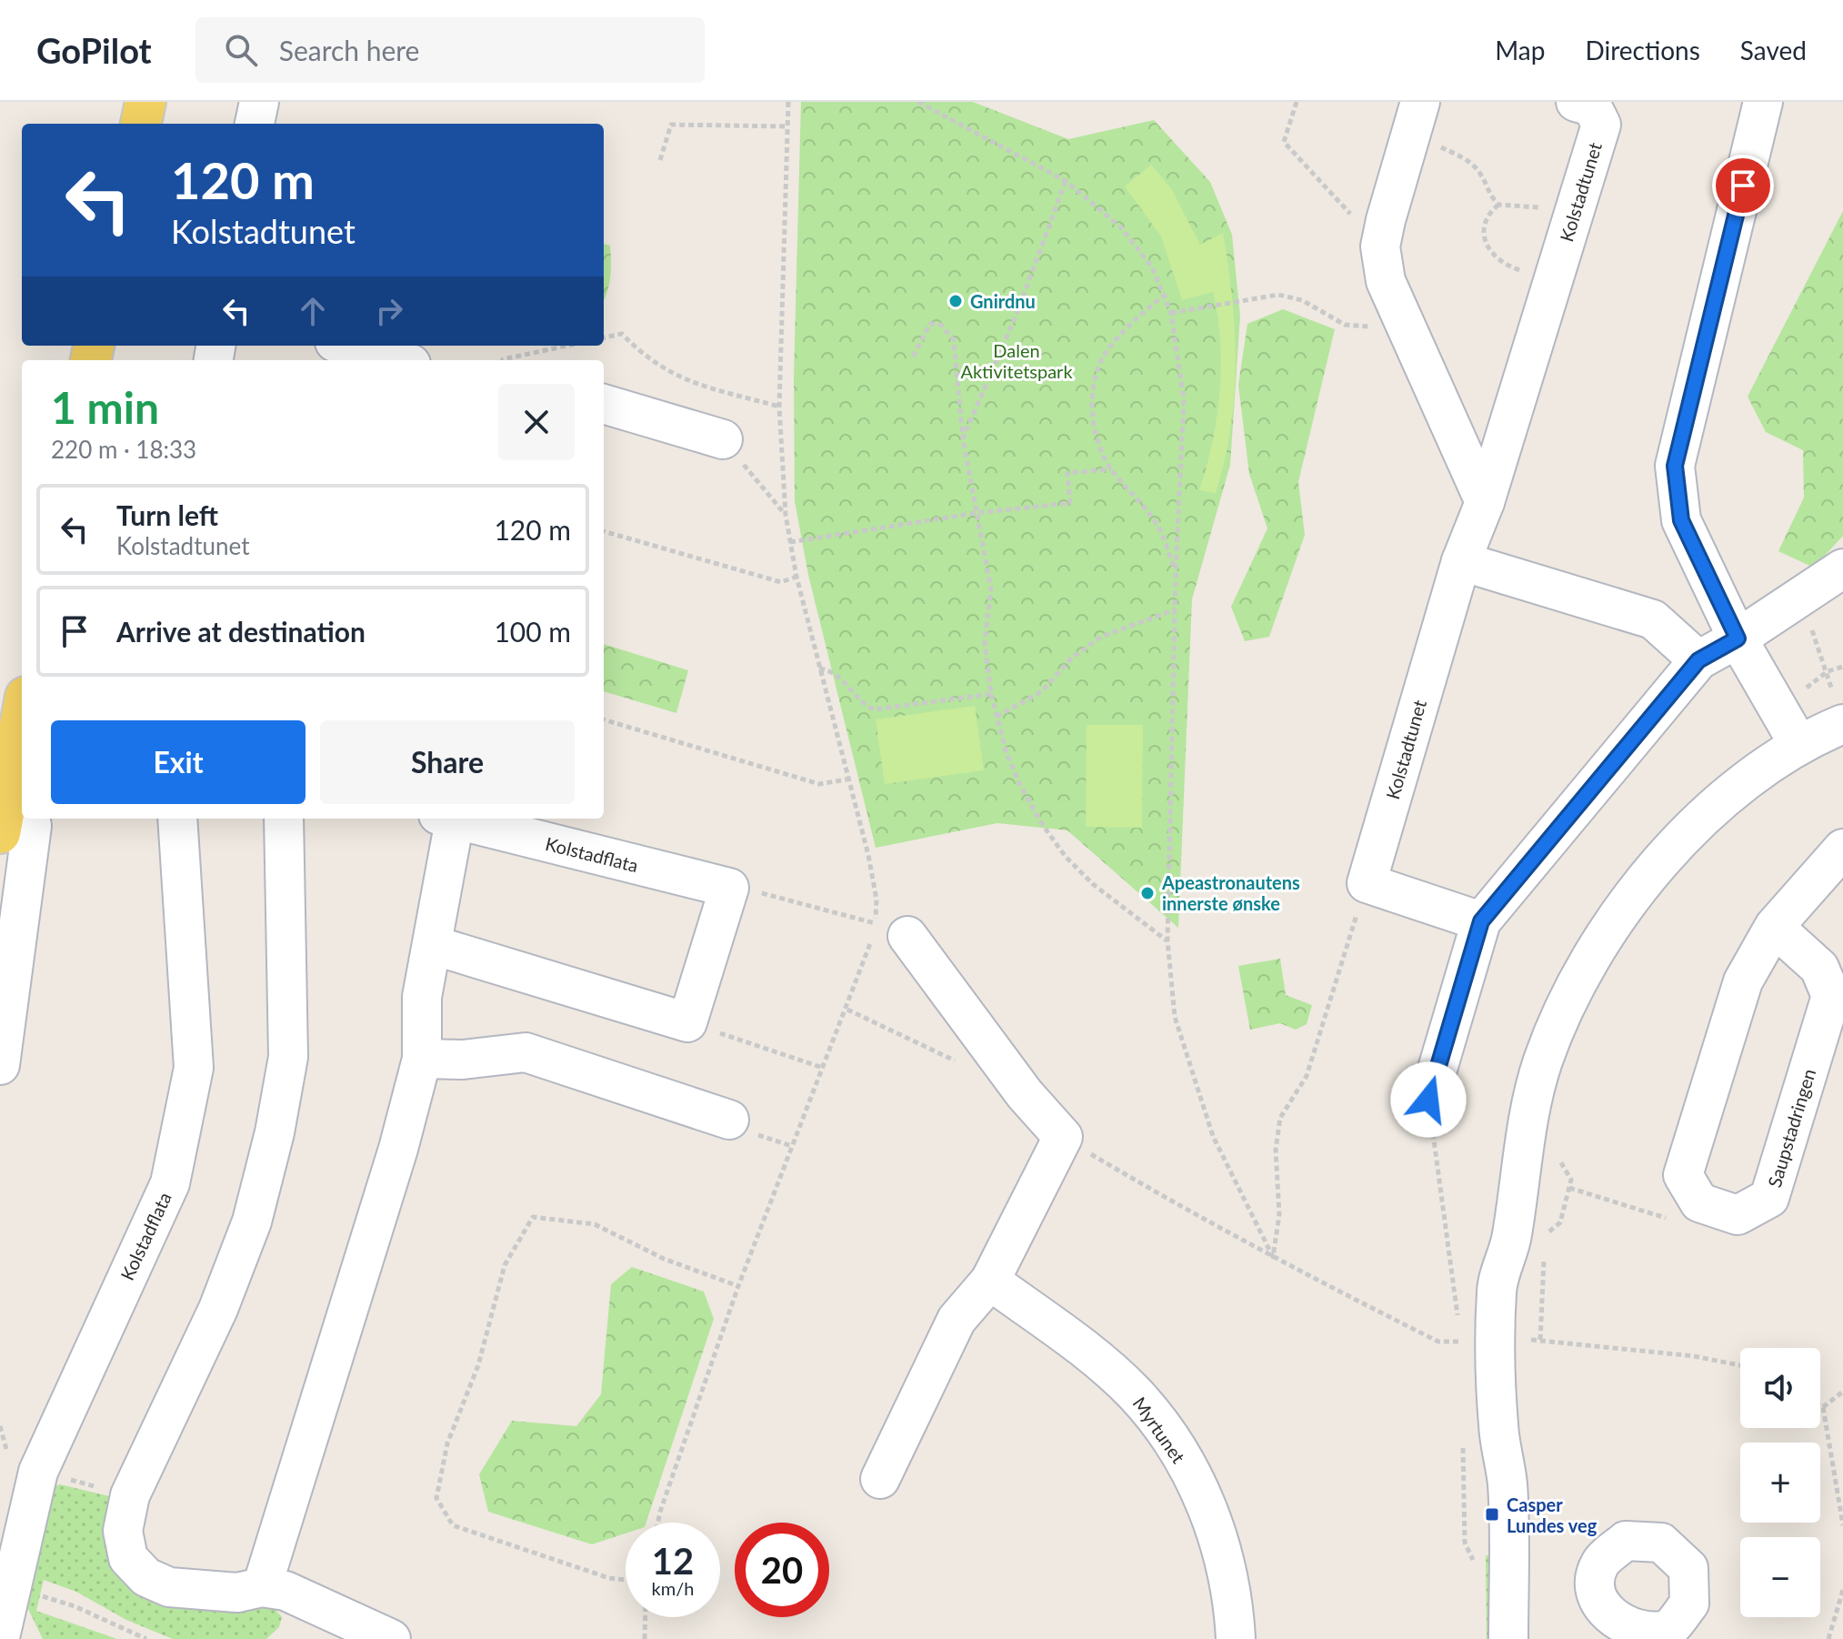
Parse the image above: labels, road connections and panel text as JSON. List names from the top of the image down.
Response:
{
  "streets": {
    "street": [
      "Kolstadtunet",
      "Kolstadflata",
      "Saupstadringen",
      "Myrtunet"
    ]
  },
  "parks": ["Dalen Aktivitetspark"],
  "places": {
    "other": ["Gnirdnu", "Apeastronautens innerste ønske"],
    "transit": ["Casper Lundes veg"]
  },
  "page": {
    "header": "GoPilot",
    "search": "Search here",
    "nav": ["Map", "Directions", "Saved"],
    "turn": ["120 m", "Kolstadtunet"],
    "heading": ["1 min", "220 m · 18:33"],
    "list": [
      {
        "name": "Turn left",
        "note": "Kolstadtunet",
        "value": "120 m"
      },
      {
        "name": "Arrive at destination",
        "value": "100 m"
      }
    ],
    "buttons": ["Exit", "Share"],
    "map_buttons": ["+", "−"],
    "speed": "12 km/h",
    "limit": "20"
  }
}
